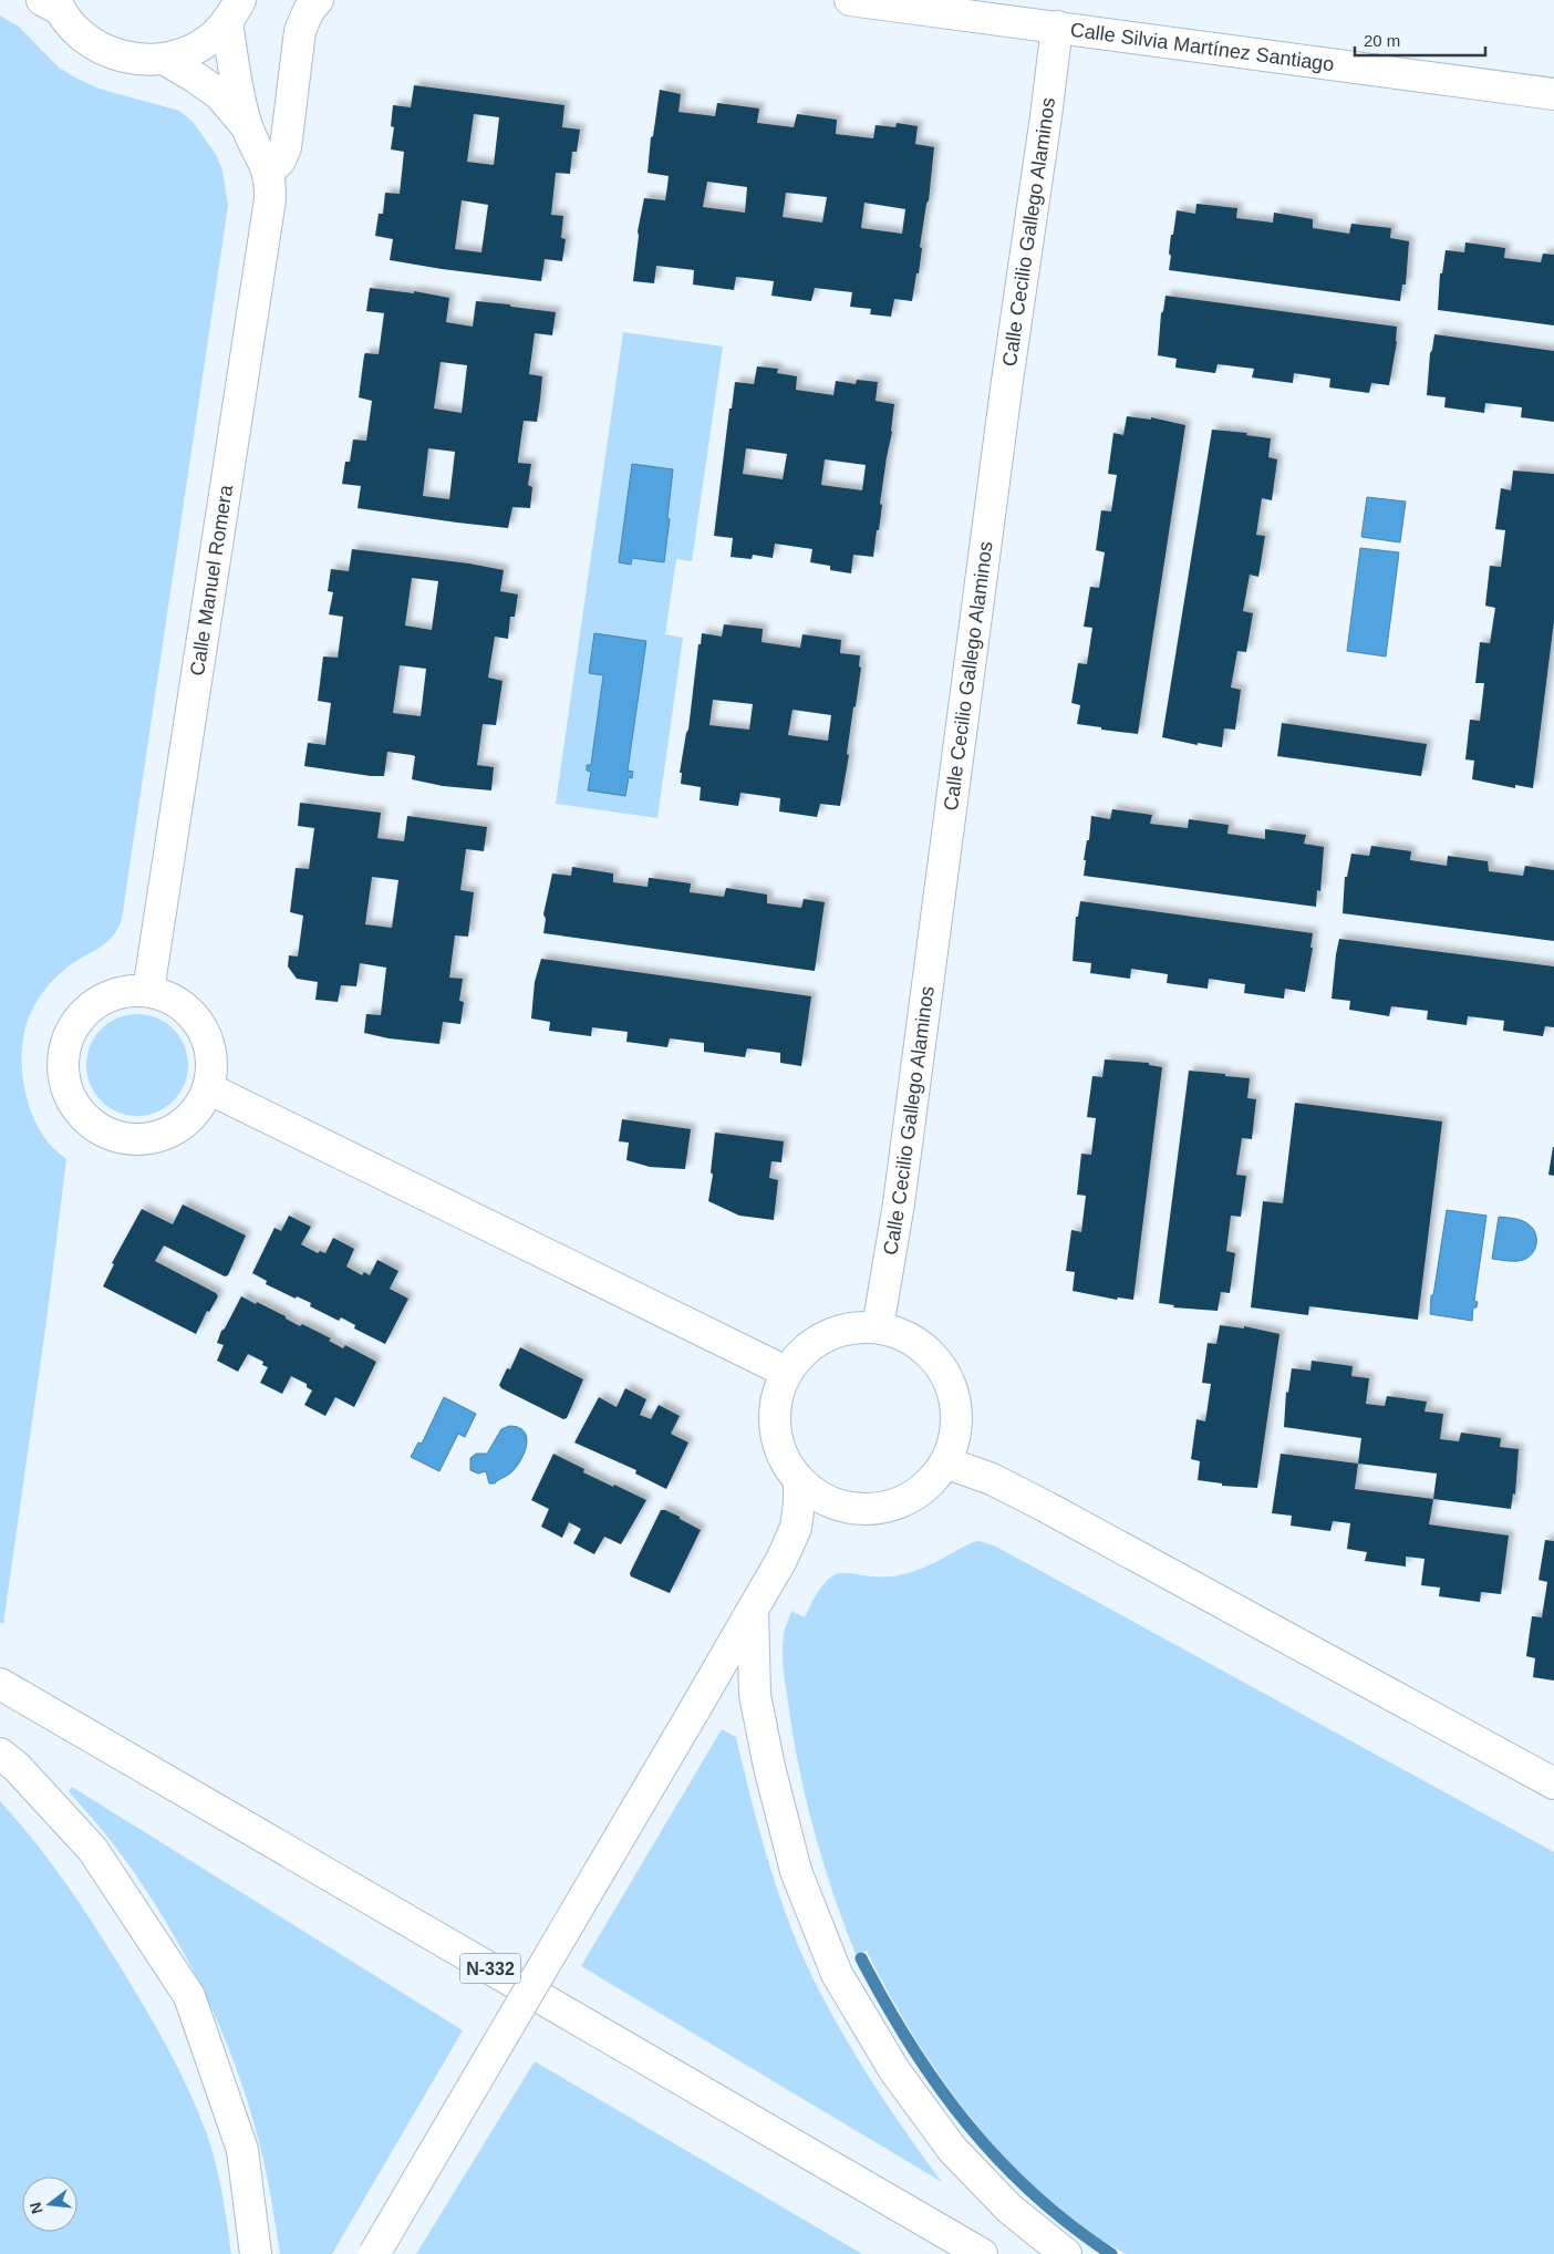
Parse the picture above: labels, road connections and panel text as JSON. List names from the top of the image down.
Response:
{
  "streets": {
    "main road": [
      "Calle Silvia Martínez Santiago",
      "Calle Cecilio Gallego Alaminos",
      "Calle Manuel Romera",
      "N-332"
    ]
  },
  "crossings": [
    ["Calle Silvia Martínez Santiago", "Calle Cecilio Gallego Alaminos"]
  ],
  "scale_bar": "20 m",
  "north": "left"
}
